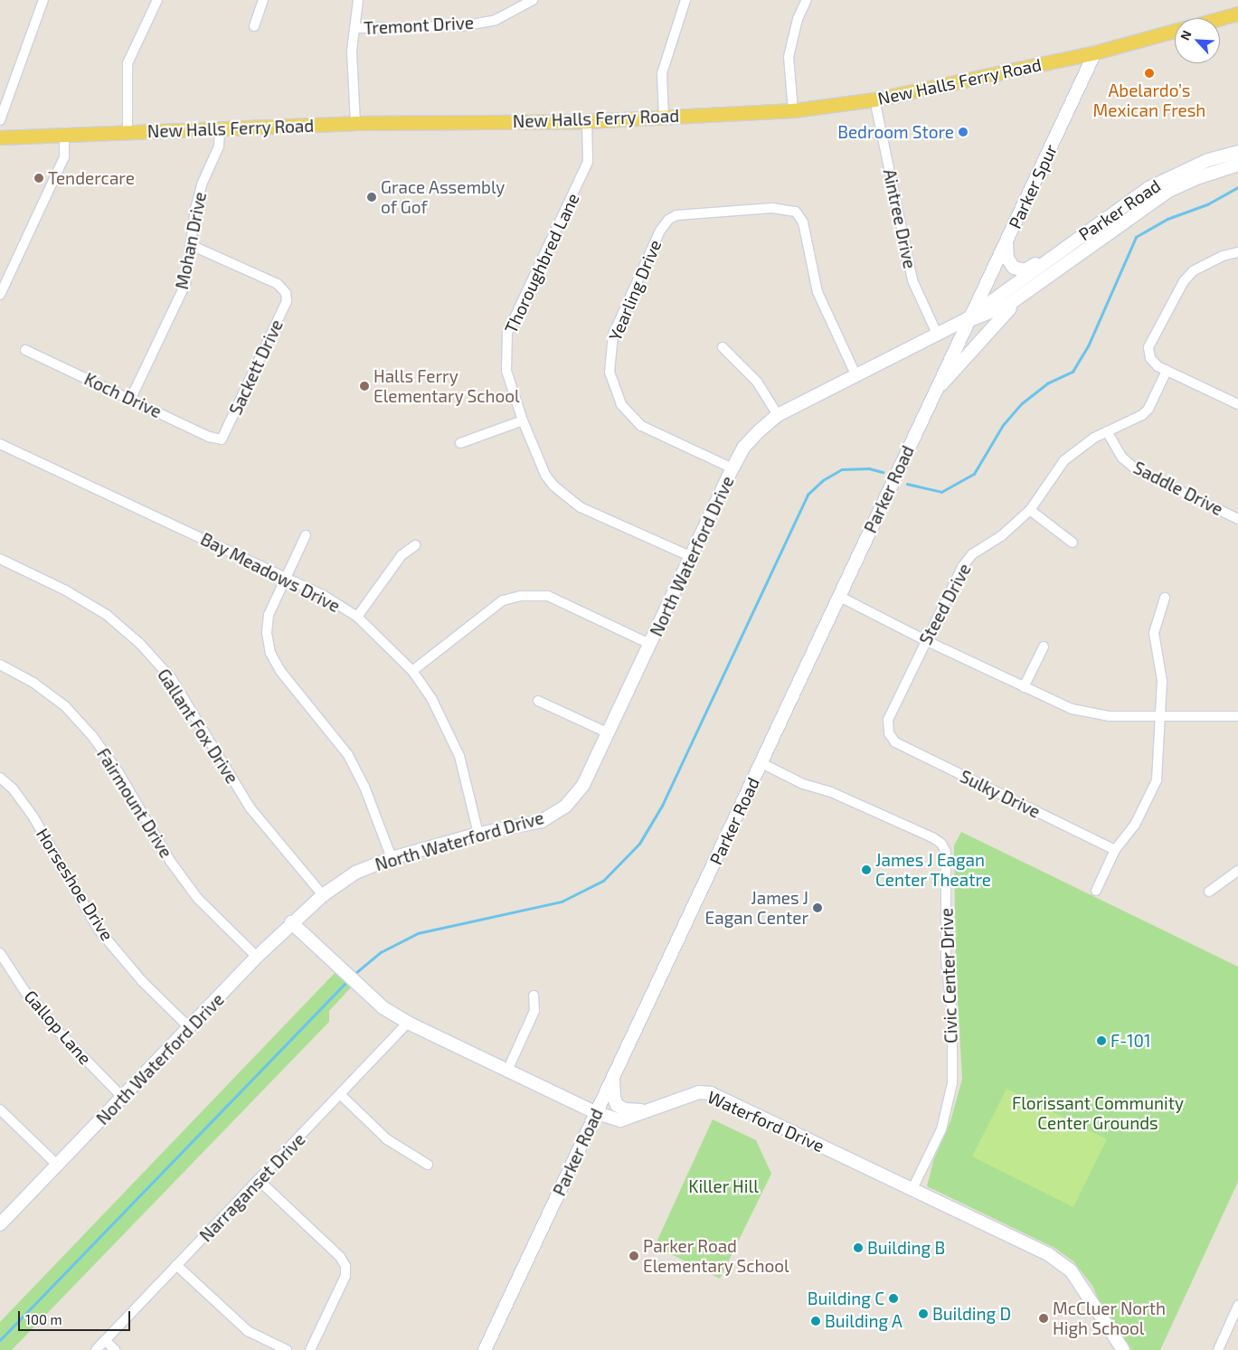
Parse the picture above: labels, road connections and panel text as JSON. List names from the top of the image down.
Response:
{
  "streets": {
    "main road": ["New Halls Ferry Road"],
    "street": [
      "Tremont Drive",
      "Parker Spur",
      "Parker Road",
      "Aintree Drive",
      "Mohan Drive",
      "Thoroughbred Lane",
      "Yearling Drive",
      "Sackett Drive",
      "Koch Drive",
      "Saddle Drive",
      "North Waterford Drive",
      "Bay Meadows Drive",
      "Steed Drive",
      "Gallant Fox Drive",
      "Sulky Drive",
      "Fairmount Drive",
      "Horseshoe Drive",
      "Civic Center Drive",
      "Gallop Lane",
      "Waterford Drive",
      "Narraganset Drive"
    ]
  },
  "crossings": [
    ["New Halls Ferry Road", "Parker Spur"],
    ["New Halls Ferry Road", "Aintree Drive"],
    ["New Halls Ferry Road", "Mohan Drive"],
    ["New Halls Ferry Road", "Thoroughbred Lane"],
    ["Parker Spur", "Parker Road"],
    ["Parker Spur", "North Waterford Drive"],
    ["Parker Road", "North Waterford Drive"],
    ["Parker Road", "Civic Center Drive"],
    ["Parker Road", "Waterford Drive"],
    ["Aintree Drive", "North Waterford Drive"],
    ["Mohan Drive", "Sackett Drive"],
    ["Mohan Drive", "Koch Drive"],
    ["Thoroughbred Lane", "North Waterford Drive"],
    ["Yearling Drive", "North Waterford Drive"],
    ["Sackett Drive", "Koch Drive"],
    ["Saddle Drive", "Steed Drive"],
    ["North Waterford Drive", "Bay Meadows Drive"],
    ["North Waterford Drive", "Gallant Fox Drive"],
    ["North Waterford Drive", "Fairmount Drive"],
    ["North Waterford Drive", "Horseshoe Drive"],
    ["North Waterford Drive", "Gallop Lane"],
    ["North Waterford Drive", "Waterford Drive"],
    ["Steed Drive", "Sulky Drive"],
    ["Civic Center Drive", "Waterford Drive"],
    ["Waterford Drive", "Narraganset Drive"]
  ],
  "parks": ["Florissant Community Center Grounds", "Killer Hill"],
  "places": [
    "Abelardo’s Mexican Fresh",
    "Bedroom Store",
    "Tendercare",
    "Grace Assembly of Gof",
    "Halls Ferry Elementary School",
    "James J Eagan Center Theatre",
    "James J Eagan Center",
    "F-101",
    "Building B",
    "Parker Road Elementary School",
    "Building C",
    "Building D",
    "McCluer North High School",
    "Building A"
  ],
  "scale_bar": "100 m",
  "north": "top left"
}
